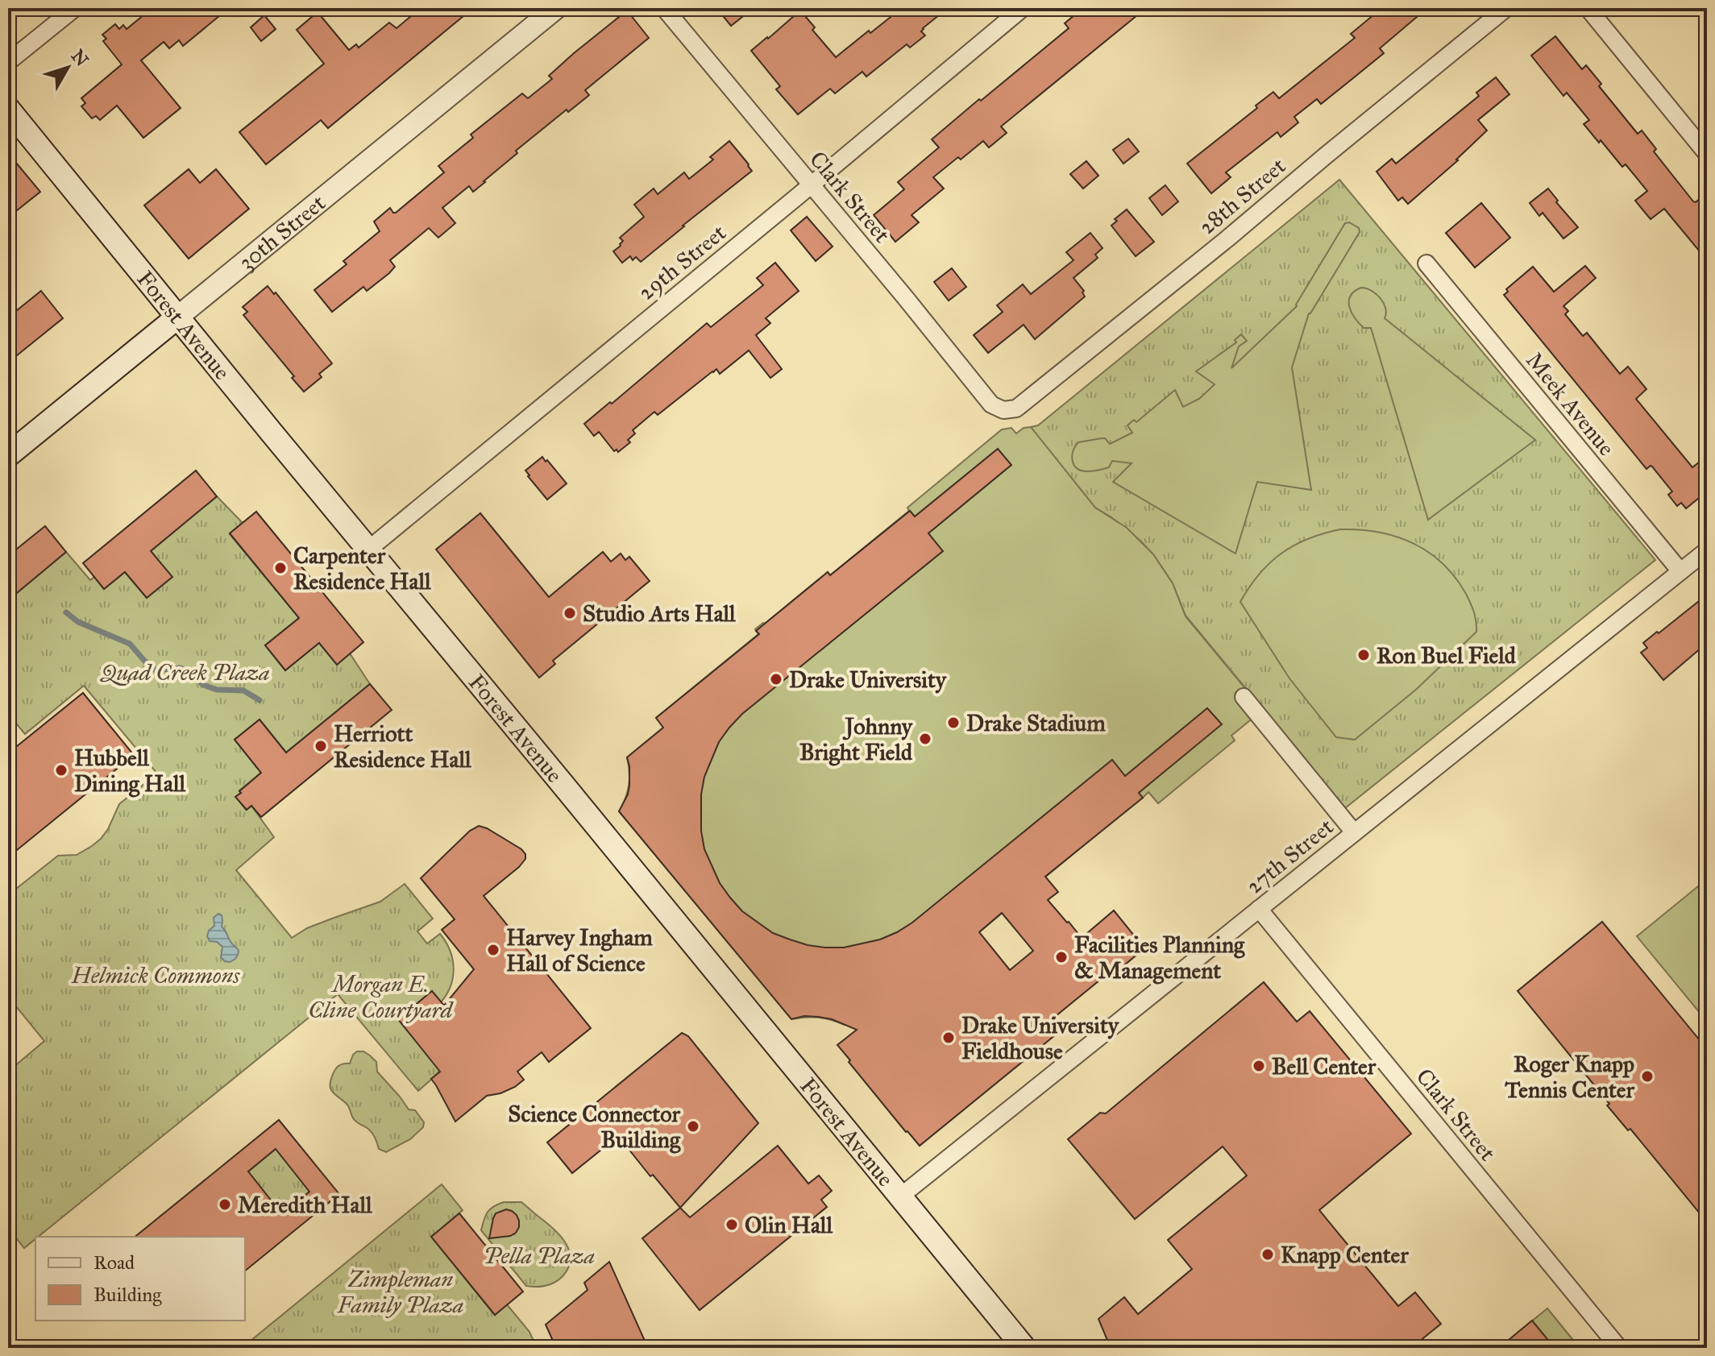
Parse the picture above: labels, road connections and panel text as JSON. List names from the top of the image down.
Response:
{
  "streets": {
    "main road": ["30th Street", "Forest Avenue"],
    "street": [
      "28th Street",
      "Clark Street",
      "29th Street",
      "Meek Avenue",
      "27th Street"
    ]
  },
  "crossings": [
    ["28th Street", "Clark Street"],
    ["Clark Street", "29th Street"],
    ["Clark Street", "27th Street"],
    ["30th Street", "Forest Avenue"],
    ["29th Street", "Forest Avenue"],
    ["Forest Avenue", "27th Street"],
    ["Meek Avenue", "27th Street"]
  ],
  "parks": [
    "Quad Creek Plaza",
    "Helmick Commons",
    "Morgan E. Cline Courtyard",
    "Pella Plaza",
    "Zimpleman Family Plaza"
  ],
  "places": [
    "Carpenter Residence Hall",
    "Studio Arts Hall",
    "Ron Buel Field",
    "Drake University",
    "Drake Stadium",
    "Johnny Bright Field",
    "Herriott Residence Hall",
    "Hubbell Dining Hall",
    "Harvey Ingham Hall of Science",
    "Facilities Planning & Management",
    "Drake University Fieldhouse",
    "Bell Center",
    "Roger Knapp Tennis Center",
    "Science Connector Building",
    "Meredith Hall",
    "Olin Hall",
    "Knapp Center"
  ],
  "legend": ["Road", "Building"],
  "north": "top right"
}
